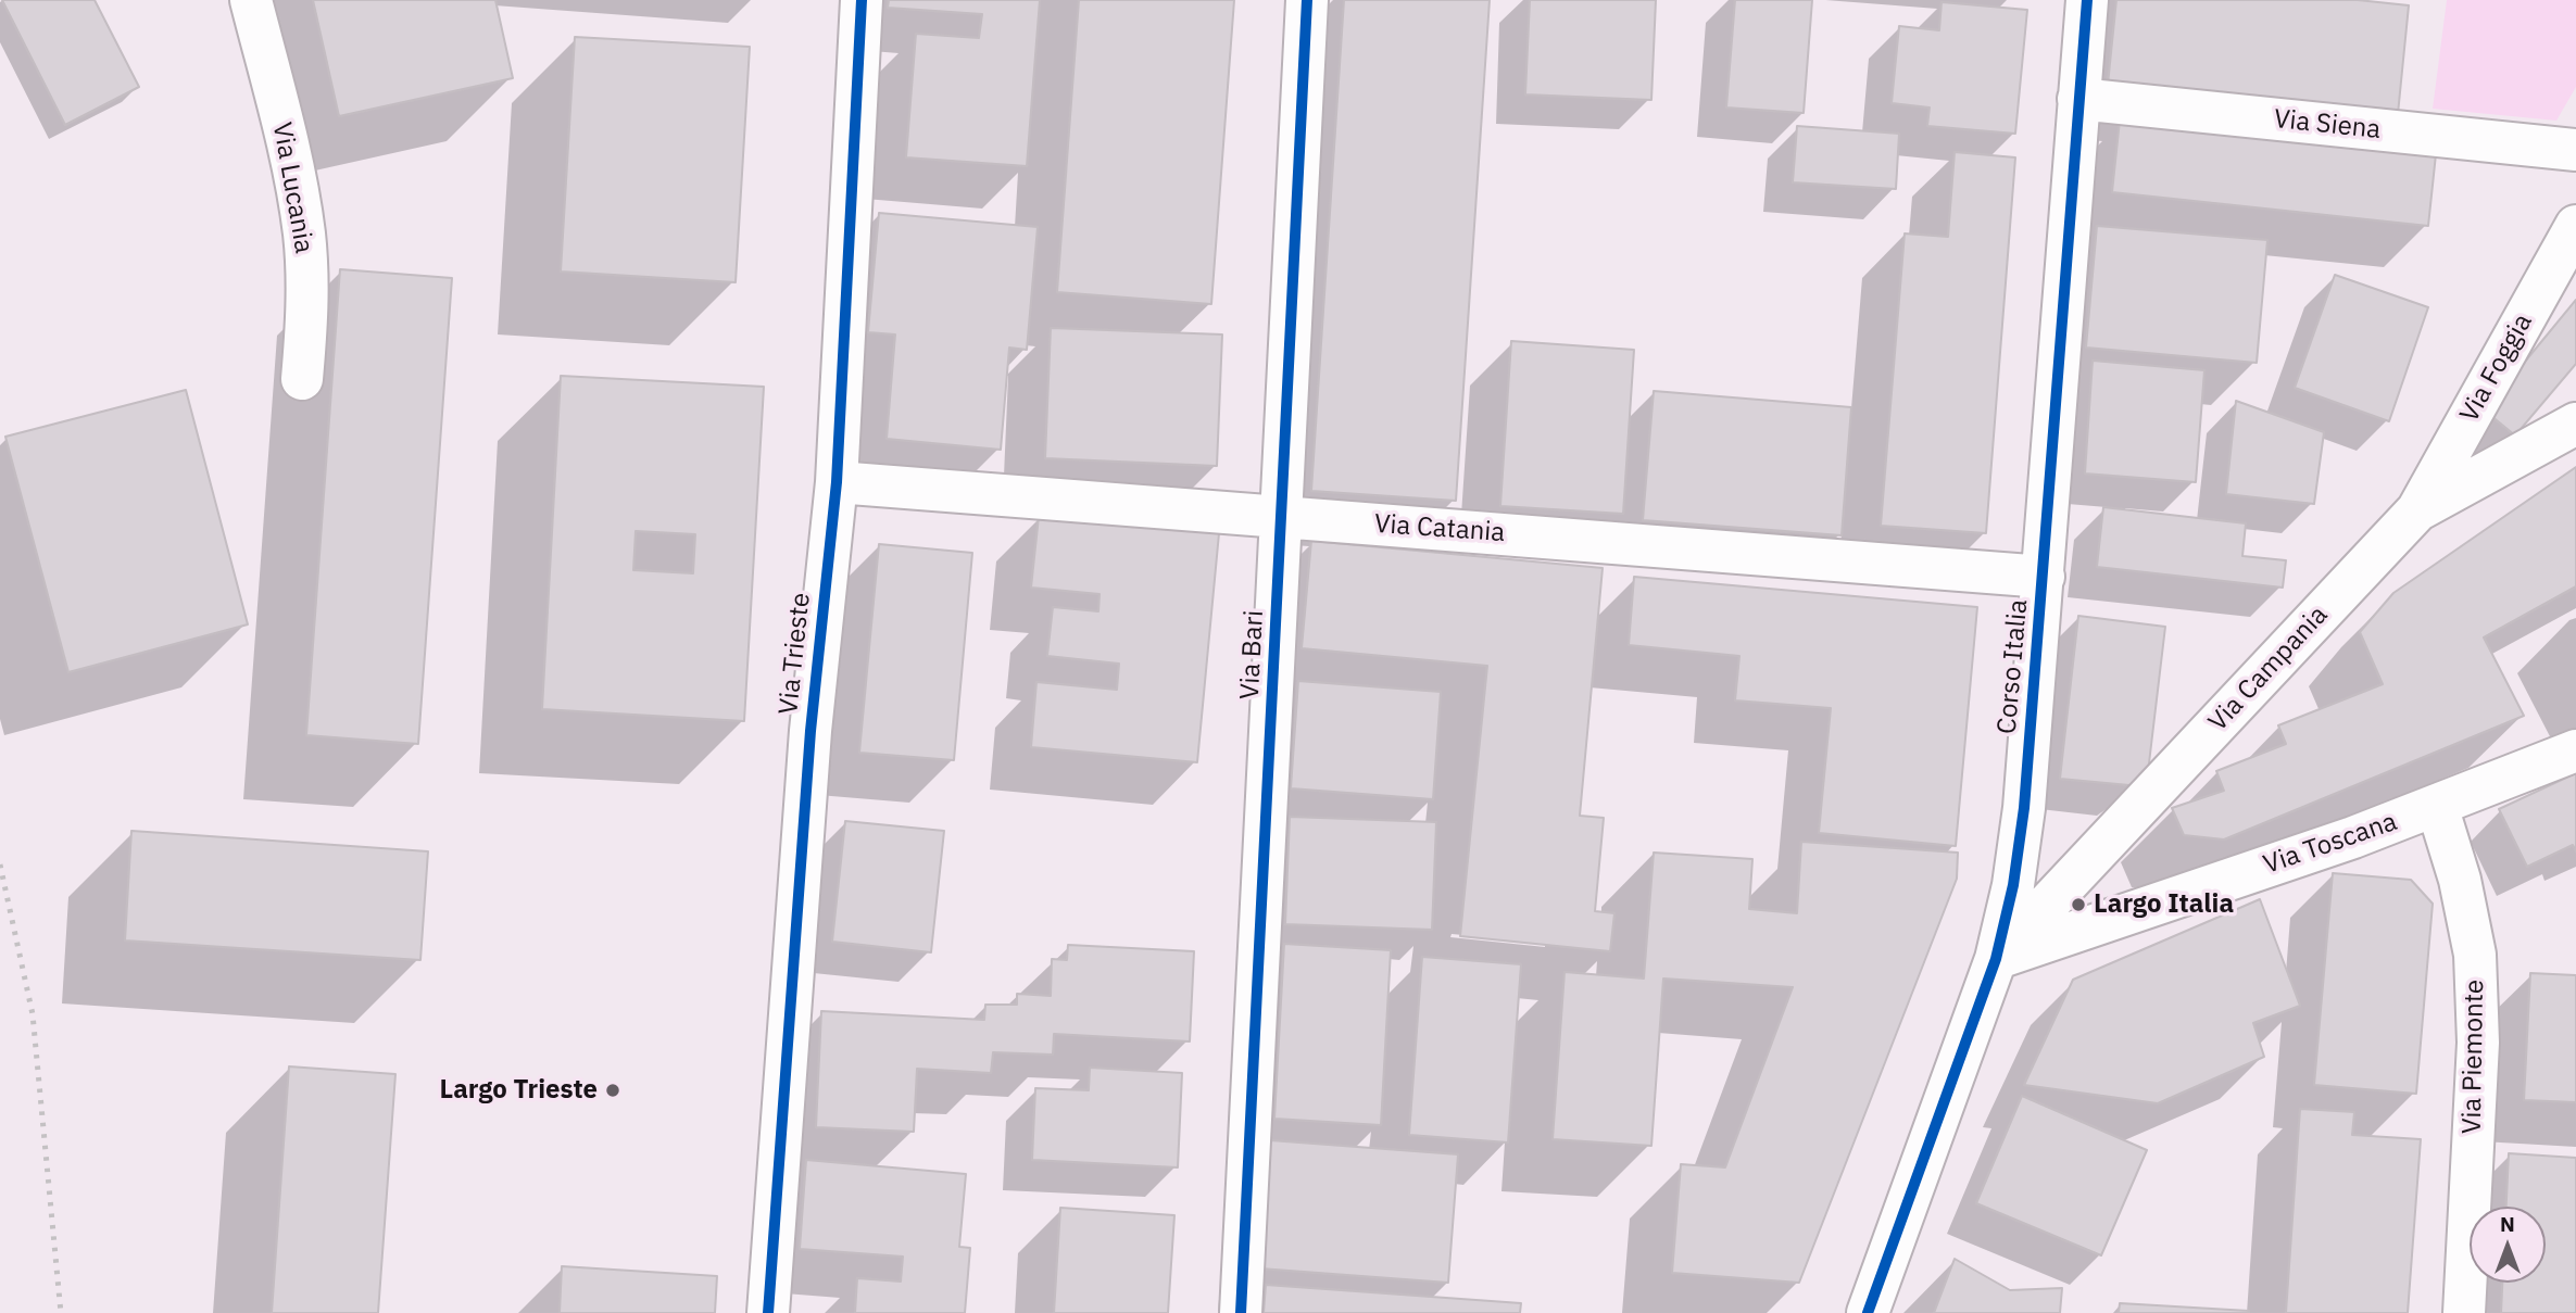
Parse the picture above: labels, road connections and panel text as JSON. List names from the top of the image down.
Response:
{
  "streets": {
    "street": [
      "Via Siena",
      "Via Lucania",
      "Via Foggia",
      "Via Catania",
      "Via Trieste",
      "Via Bari",
      "Corso Italia",
      "Via Campania",
      "Via Toscana",
      "Via Piemonte"
    ]
  },
  "crossings": [
    ["Via Siena", "Corso Italia"],
    ["Via Foggia", "Via Campania"],
    ["Via Catania", "Via Trieste"],
    ["Via Catania", "Via Bari"],
    ["Via Catania", "Corso Italia"],
    ["Corso Italia", "Via Campania"],
    ["Corso Italia", "Via Toscana"],
    ["Via Campania", "Via Toscana"],
    ["Via Toscana", "Via Piemonte"]
  ],
  "places": ["Largo Italia", "Largo Trieste"],
  "north": "top"
}
